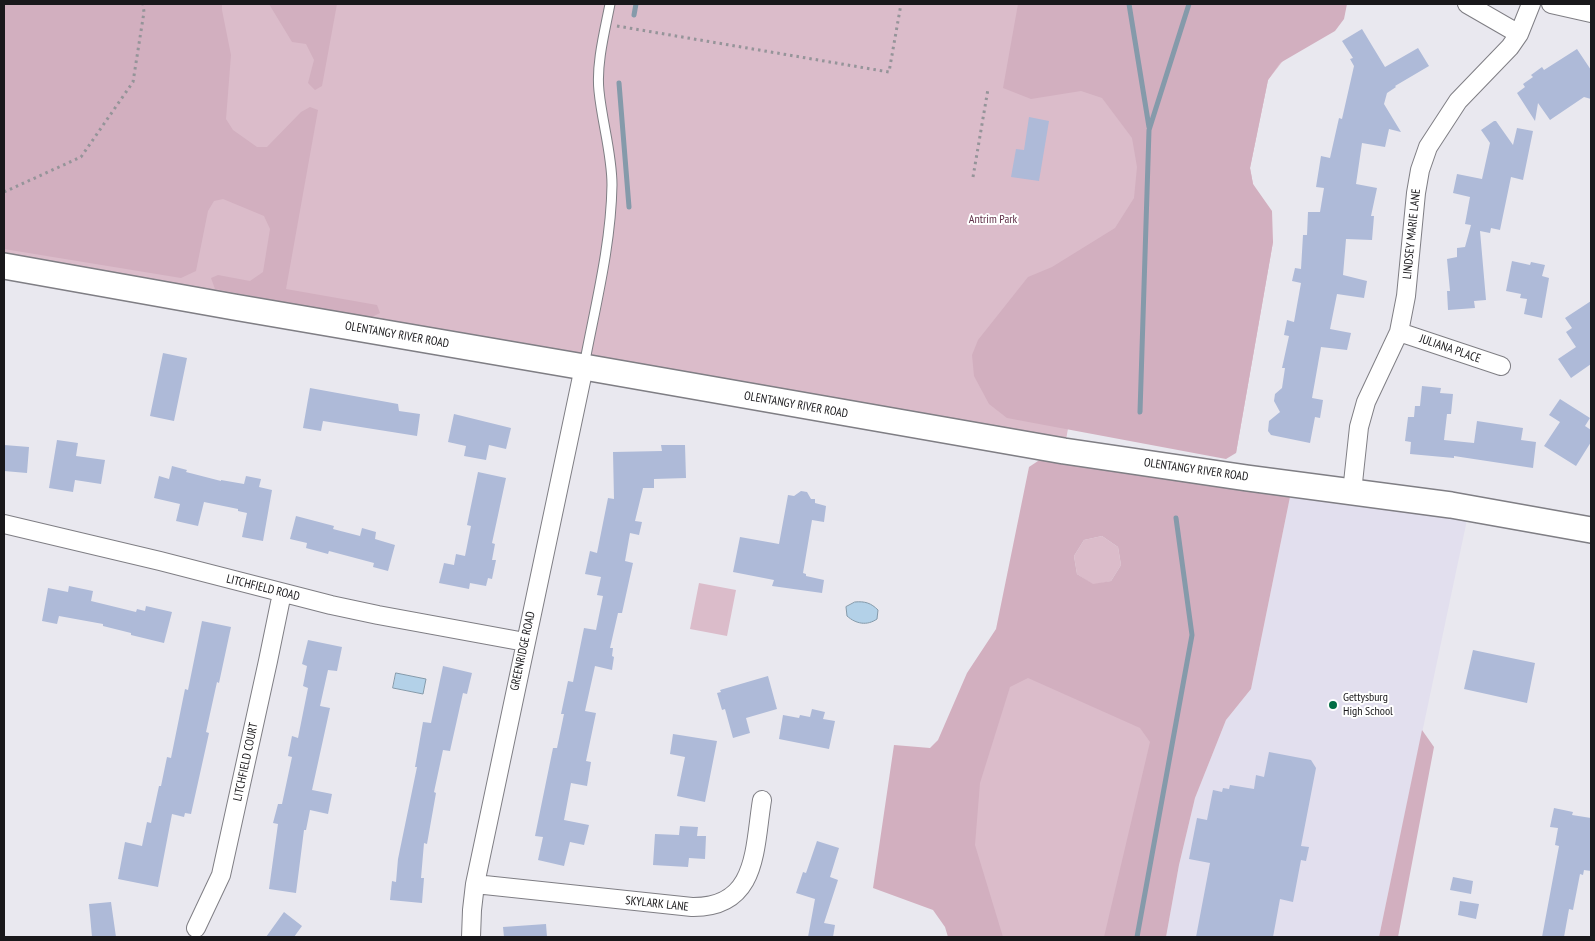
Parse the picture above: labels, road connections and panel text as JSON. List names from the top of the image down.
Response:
{
  "streets": {
    "main road": ["OLENTANGY RIVER ROAD"],
    "street": [
      "LINDSEY MARIE LANE",
      "JULIANA PLACE",
      "LITCHFIELD ROAD",
      "GREENRIDGE ROAD",
      "LITCHFIELD COURT",
      "SKYLARK LANE"
    ]
  },
  "crossings": [
    ["LINDSEY MARIE LANE", "OLENTANGY RIVER ROAD"],
    ["LINDSEY MARIE LANE", "JULIANA PLACE"],
    ["OLENTANGY RIVER ROAD", "GREENRIDGE ROAD"],
    ["LITCHFIELD ROAD", "GREENRIDGE ROAD"],
    ["LITCHFIELD ROAD", "LITCHFIELD COURT"],
    ["GREENRIDGE ROAD", "SKYLARK LANE"]
  ],
  "parks": ["Antrim Park"],
  "places": ["Gettysburg High School"]
}
